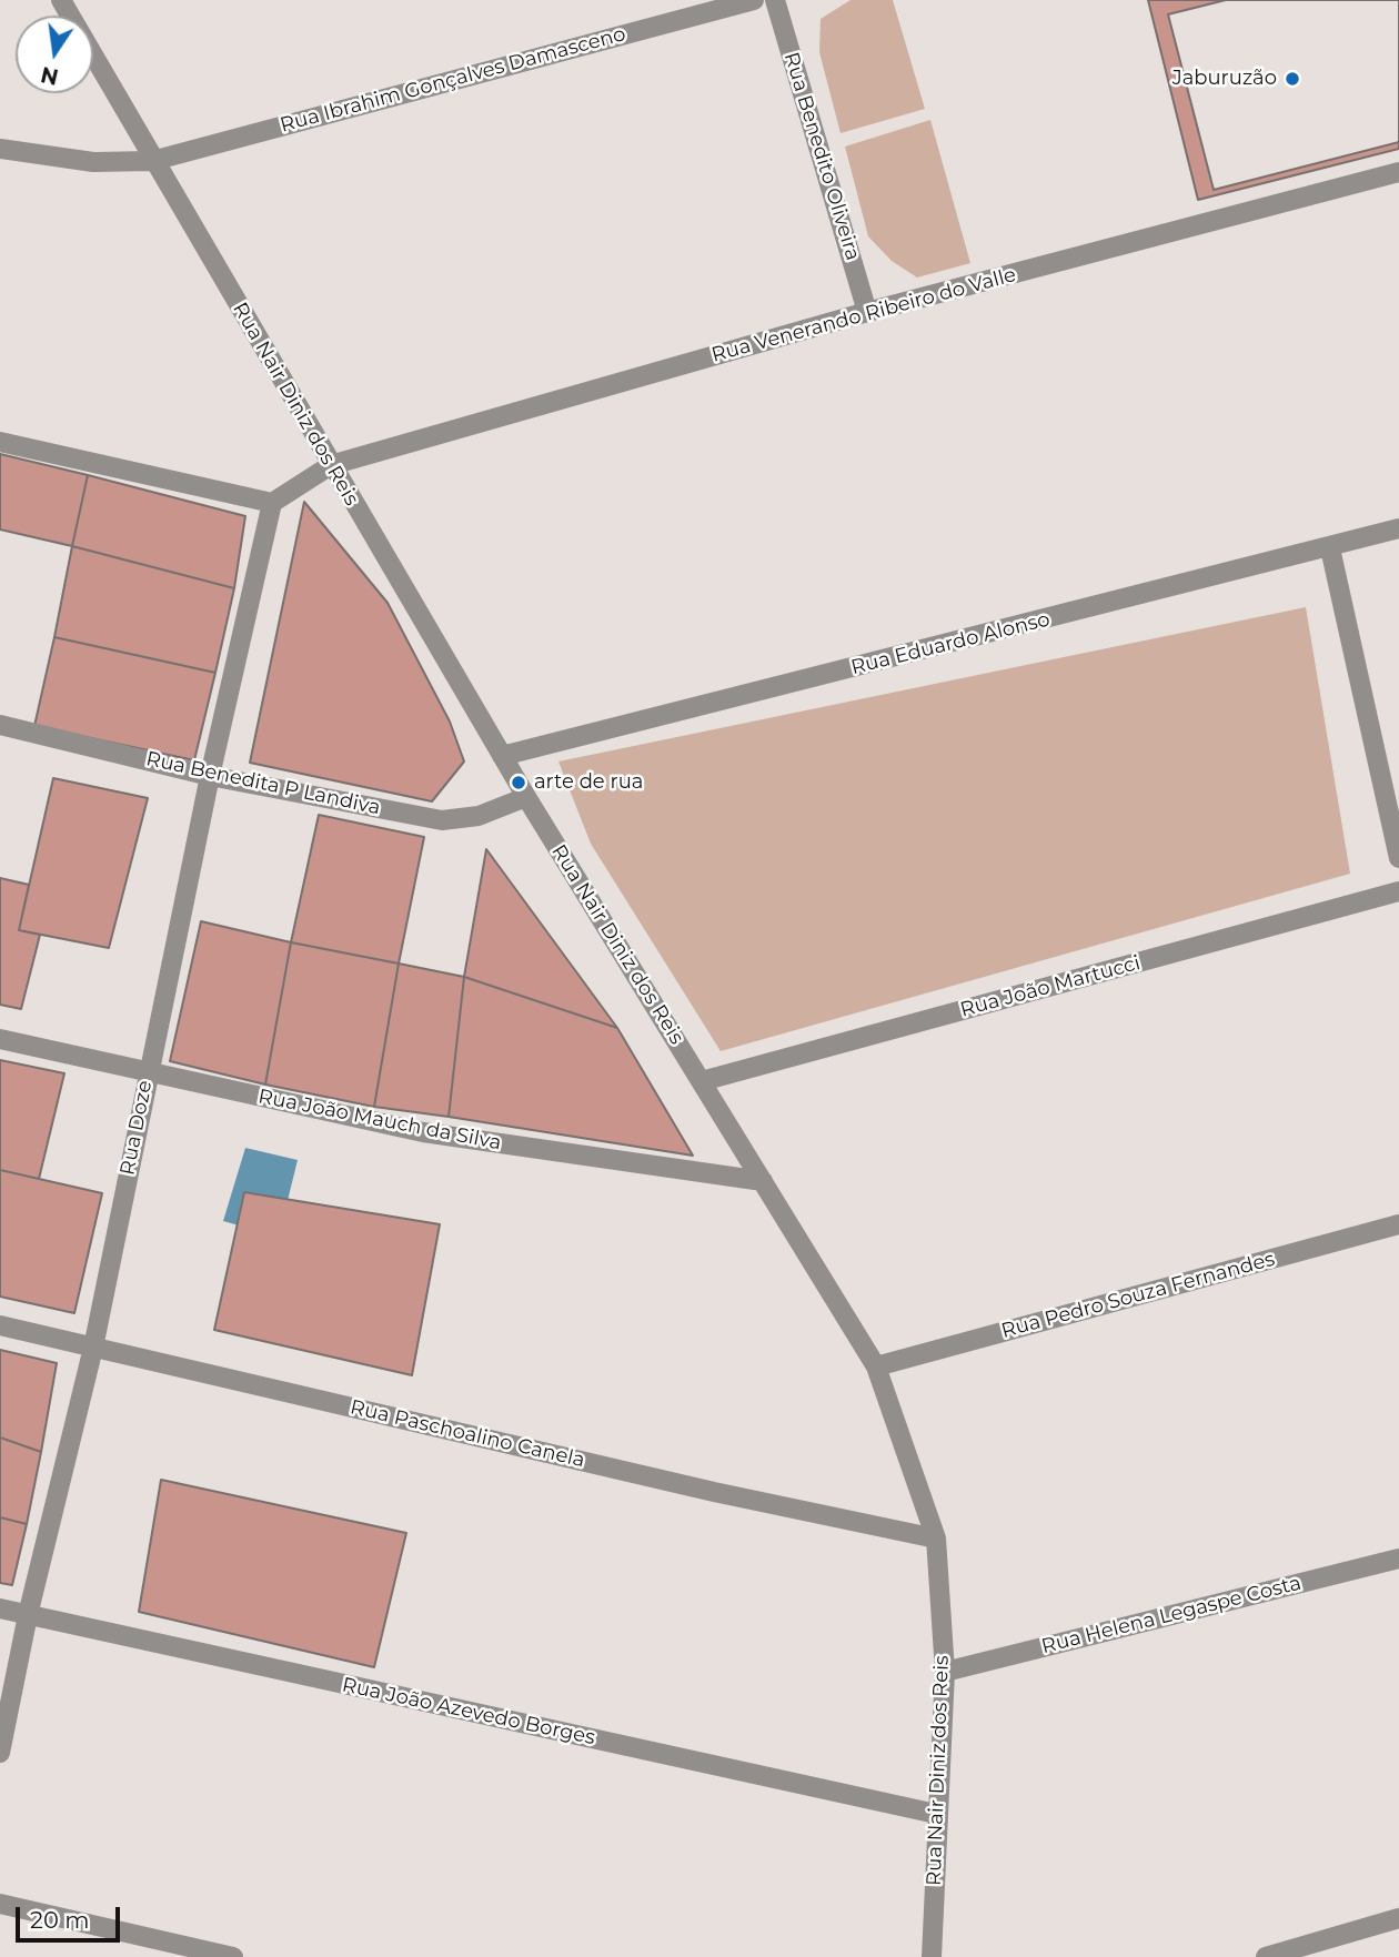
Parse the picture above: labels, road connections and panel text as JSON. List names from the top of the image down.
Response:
{
  "streets": {
    "street": [
      "Rua Ibrahim Gonçalves Damasceno",
      "Rua Benedito Oliveira",
      "Rua Venerando Ribeiro do Valle",
      "Rua Nair Diniz dos Reis",
      "Rua Eduardo Alonso",
      "Rua Benedita P Landiva",
      "Rua João Martucci",
      "Rua João Mauch da Silva",
      "Rua Doze",
      "Rua Pedro Souza Fernandes",
      "Rua Paschoalino Canela",
      "Rua Helena Legaspe Costa",
      "Rua João Azevedo Borges"
    ]
  },
  "crossings": [
    ["Rua Ibrahim Gonçalves Damasceno", "Rua Nair Diniz dos Reis"],
    ["Rua Benedito Oliveira", "Rua Venerando Ribeiro do Valle"],
    ["Rua Venerando Ribeiro do Valle", "Rua Nair Diniz dos Reis"],
    ["Rua Venerando Ribeiro do Valle", "Rua Doze"],
    ["Rua Nair Diniz dos Reis", "Rua Eduardo Alonso"],
    ["Rua Nair Diniz dos Reis", "Rua Benedita P Landiva"],
    ["Rua Nair Diniz dos Reis", "Rua João Martucci"],
    ["Rua Nair Diniz dos Reis", "Rua João Mauch da Silva"],
    ["Rua Nair Diniz dos Reis", "Rua Pedro Souza Fernandes"],
    ["Rua Nair Diniz dos Reis", "Rua Paschoalino Canela"],
    ["Rua Nair Diniz dos Reis", "Rua Helena Legaspe Costa"],
    ["Rua Nair Diniz dos Reis", "Rua João Azevedo Borges"],
    ["Rua Benedita P Landiva", "Rua Doze"],
    ["Rua João Mauch da Silva", "Rua Doze"],
    ["Rua Doze", "Rua Paschoalino Canela"],
    ["Rua Doze", "Rua João Azevedo Borges"]
  ],
  "places": ["Jaburuzão", "arte de rua"],
  "scale_bar": "20 m",
  "north": "bottom"
}
